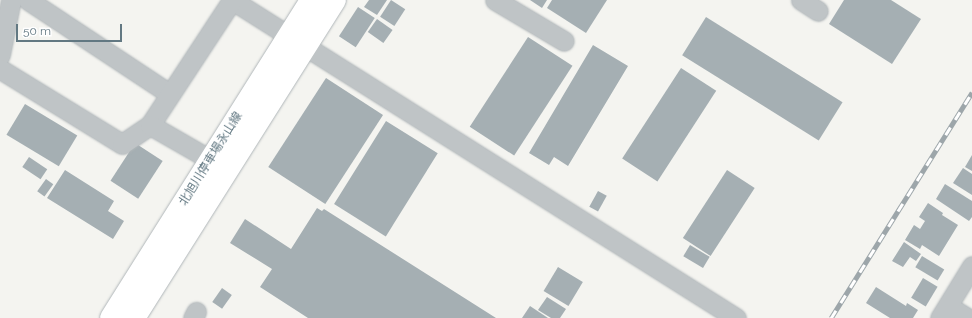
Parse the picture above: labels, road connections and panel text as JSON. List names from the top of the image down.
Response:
{
  "streets": {
    "main road": ["北旭川停車場永山線"]
  },
  "scale_bar": "50 m"
}
